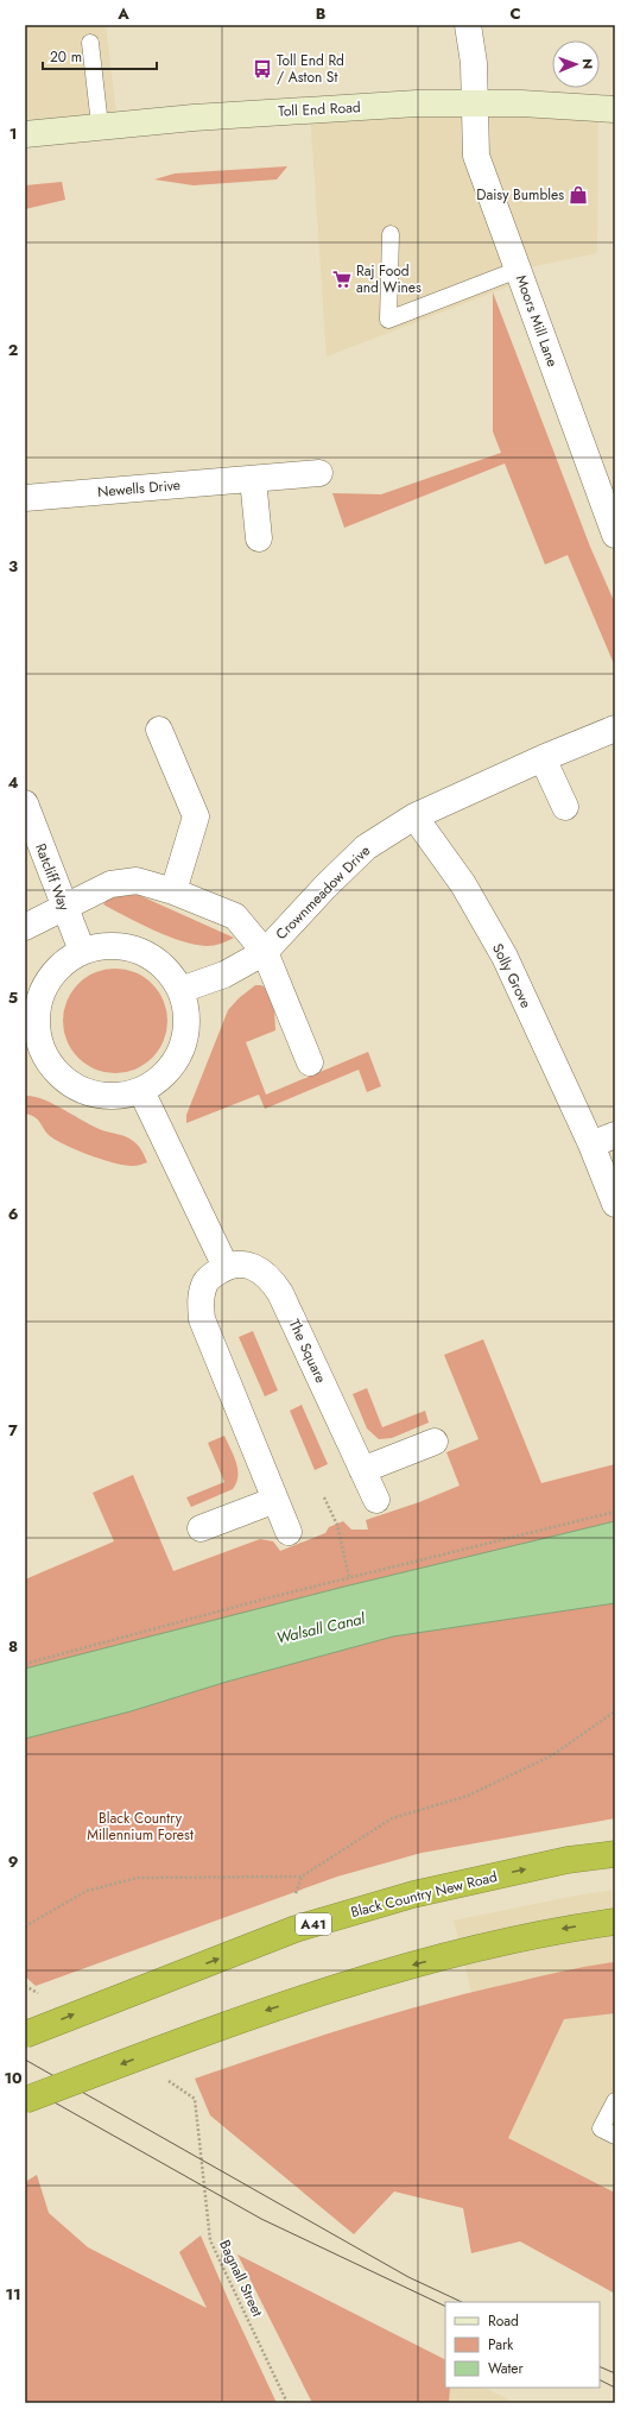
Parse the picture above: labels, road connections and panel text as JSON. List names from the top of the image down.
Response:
{
  "streets": {
    "highway": ["Black Country New Road", "A41"],
    "street": [
      "Toll End Road",
      "Moors Mill Lane",
      "Newells Drive",
      "Ratcliff Way",
      "Crownmeadow Drive",
      "Solly Grove",
      "The Square"
    ],
    "path": ["Bagnall Street"]
  },
  "crossings": [
    ["Toll End Road", "Moors Mill Lane"],
    ["Ratcliff Way", "Crownmeadow Drive"],
    ["Crownmeadow Drive", "Solly Grove"]
  ],
  "water": ["Walsall Canal"],
  "parks": ["Black Country Millennium Forest"],
  "places": {
    "bus stop": ["Toll End Rd / Aston St"],
    "shop": ["Daisy Bumbles"],
    "supermarket": ["Raj Food and Wines"]
  },
  "legend": ["Road", "Park", "Water"],
  "scale_bar": "20 m",
  "north": "right",
  "grid": {
    "columns": ["A", "B", "C"],
    "rows": [
      "1",
      "2",
      "3",
      "4",
      "5",
      "6",
      "7",
      "8",
      "9",
      "10",
      "11"
    ]
  }
}
